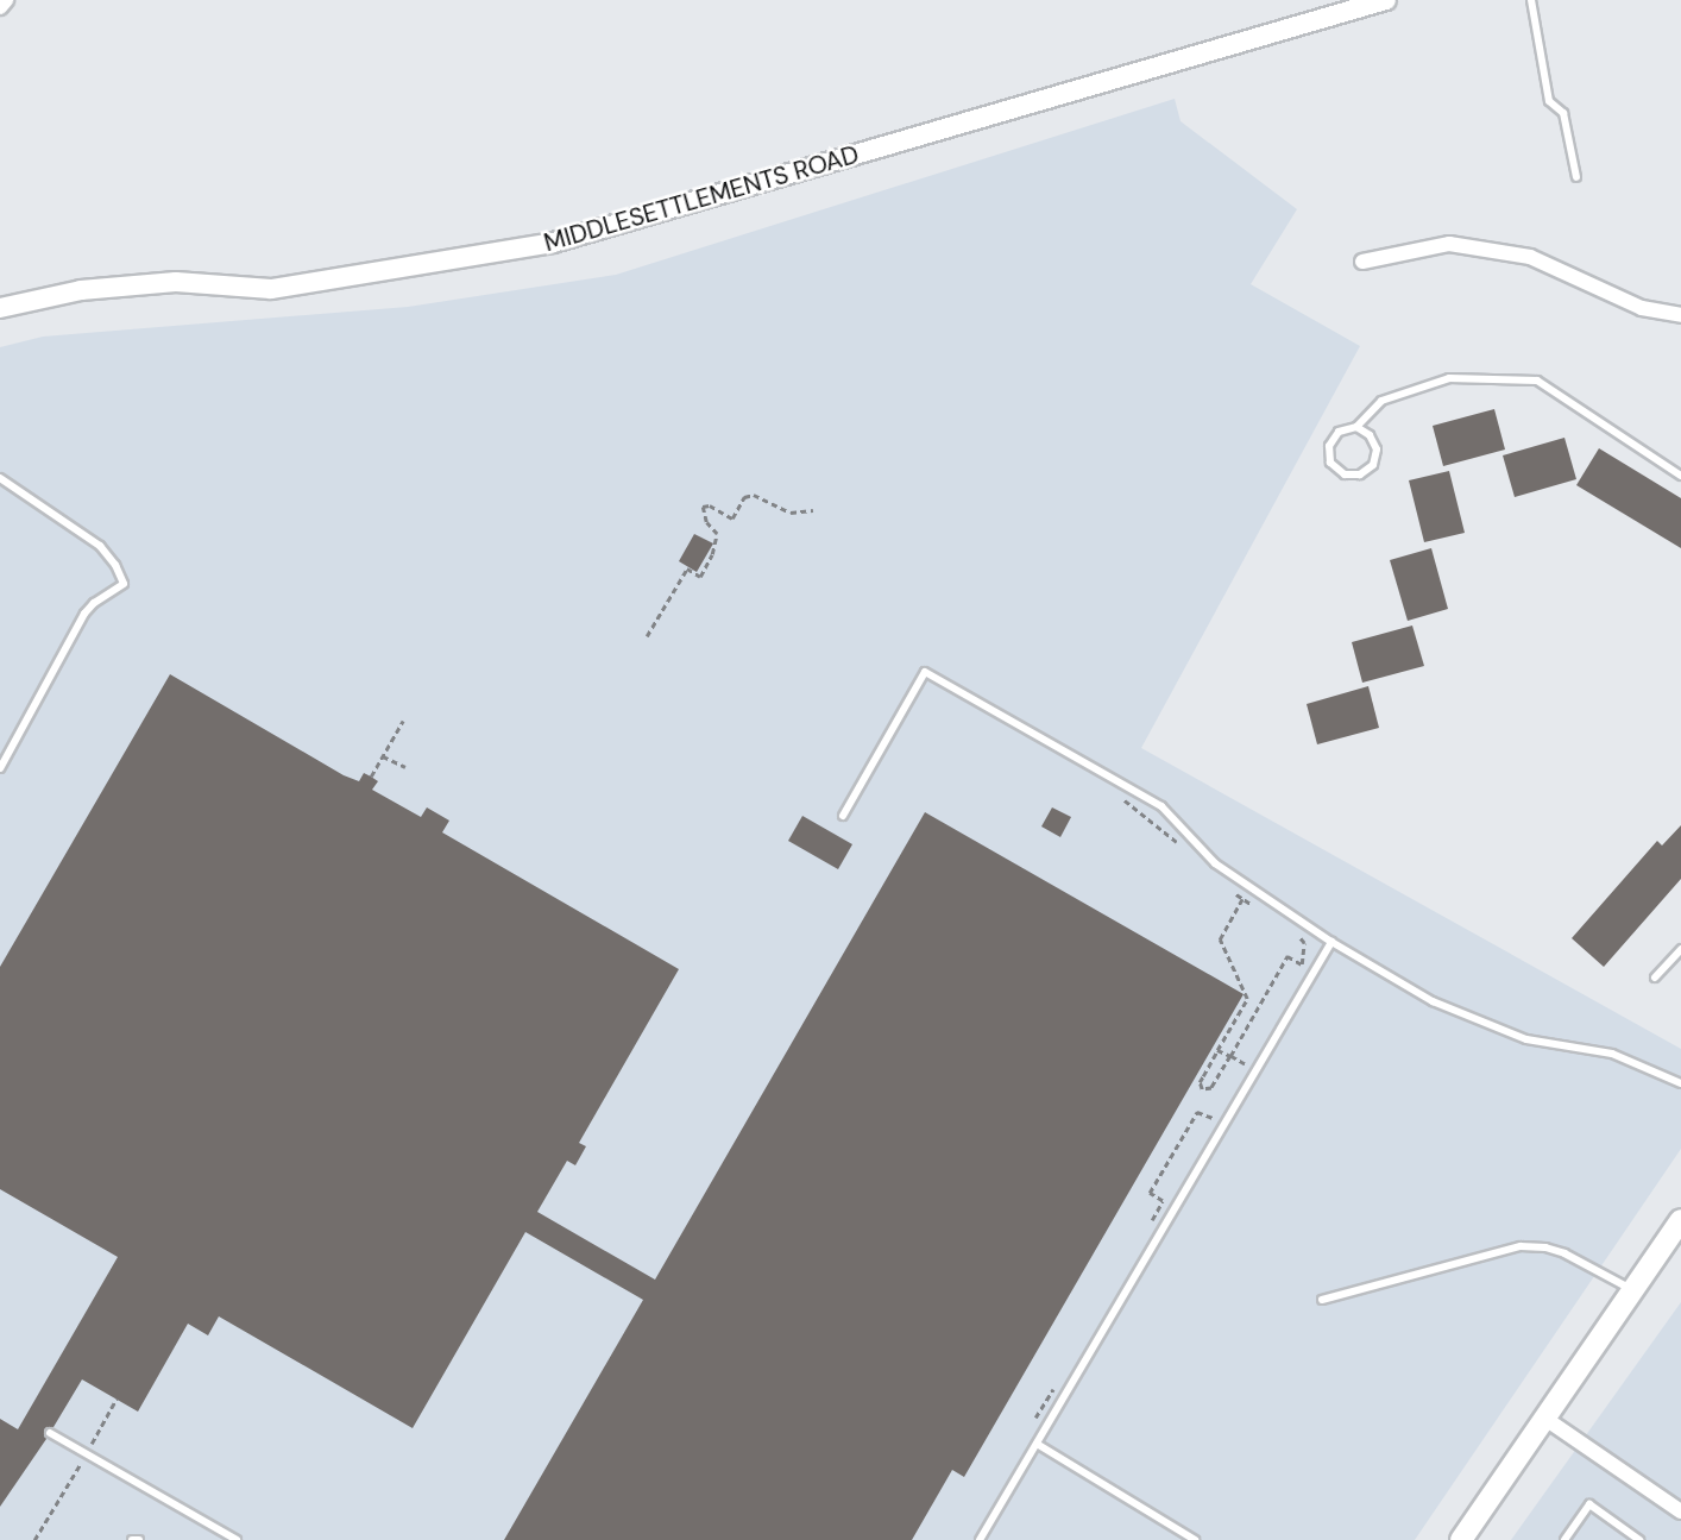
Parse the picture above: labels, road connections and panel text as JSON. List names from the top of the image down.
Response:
{
  "streets": {
    "street": ["MIDDLESETTLEMENTS ROAD"]
  }
}
